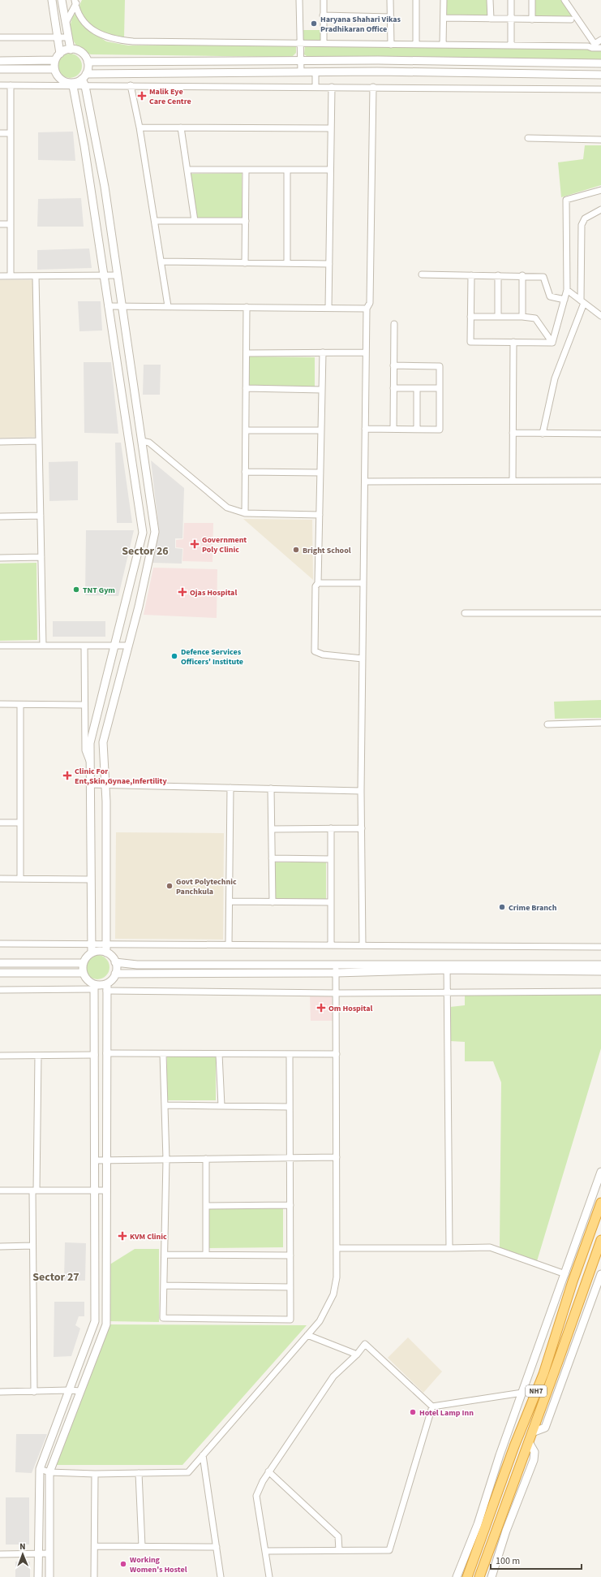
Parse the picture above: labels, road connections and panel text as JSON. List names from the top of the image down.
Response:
{
  "streets": {
    "highway": ["NH7"]
  },
  "districts": ["Sector 26", "Sector 27"],
  "places": {
    "other": [
      "Haryana Shahari Vikas Pradhikaran Office",
      "Bright School",
      "TNT Gym",
      "Defence Services Officers' Institute",
      "Govt Polytechnic Panchkula",
      "Crime Branch",
      "Hotel Lamp Inn",
      "Working Women's Hostel"
    ],
    "health": [
      "Malik Eye Care Centre",
      "Government Poly Clinic",
      "Ojas Hospital",
      "Clinic For Ent,Skin,Gynae,Infertility",
      "Om Hospital",
      "KVM Clinic"
    ]
  },
  "scale_bar": "100 m",
  "north": "top"
}
